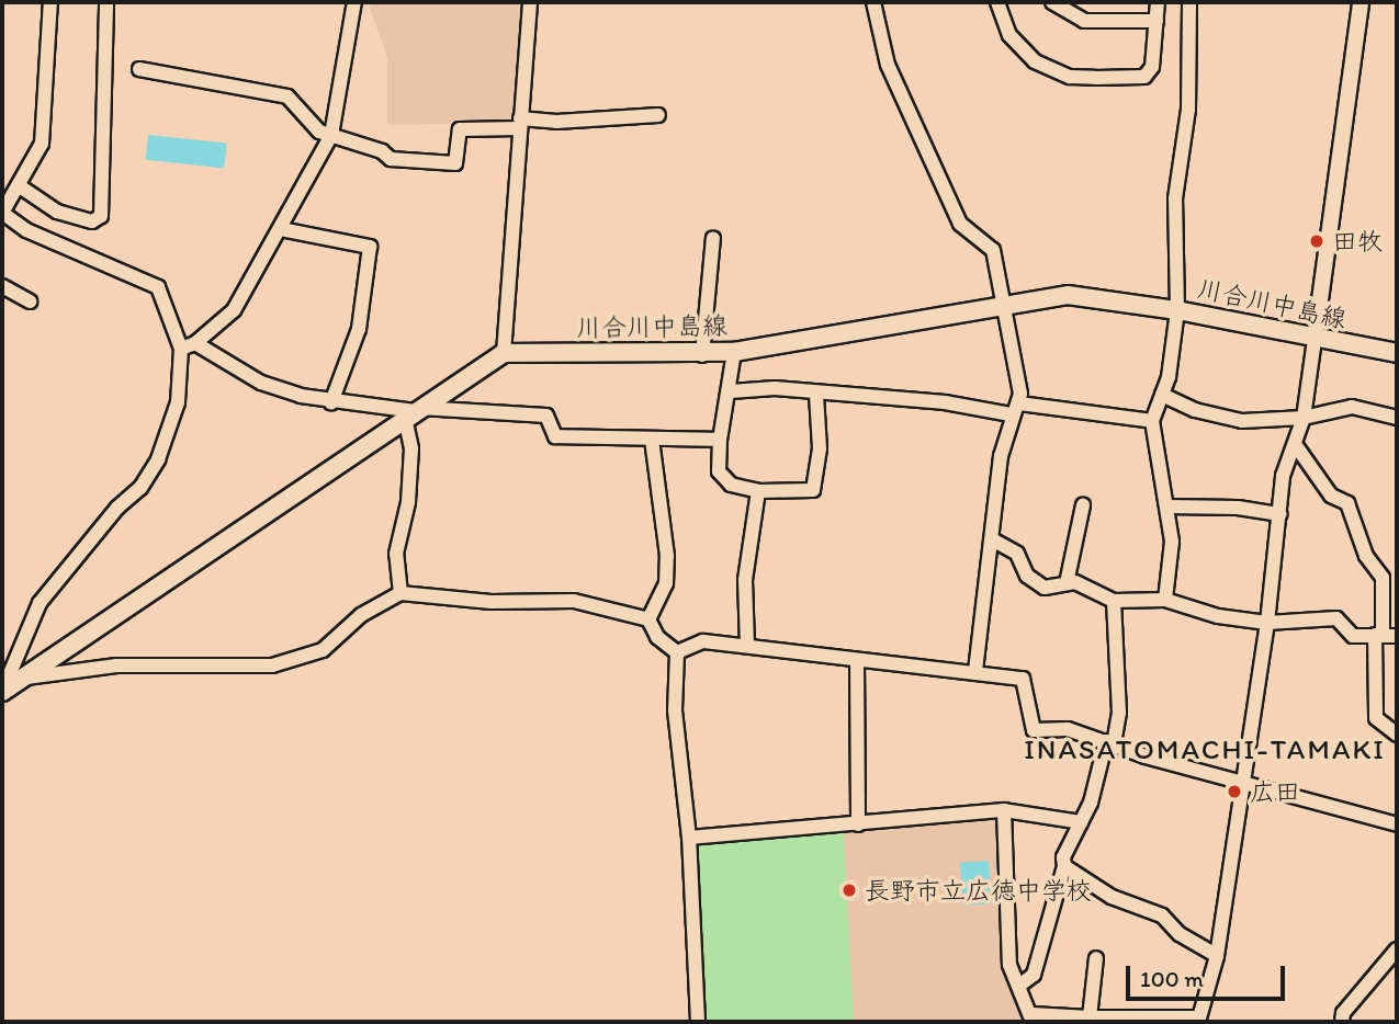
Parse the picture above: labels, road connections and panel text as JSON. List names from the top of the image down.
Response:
{
  "streets": {
    "main road": ["川合川中島線"]
  },
  "districts": ["INASATOMACHI-TAMAKI"],
  "places": ["田牧", "広田", "長野市立広徳中学校"],
  "scale_bar": "100 m"
}
